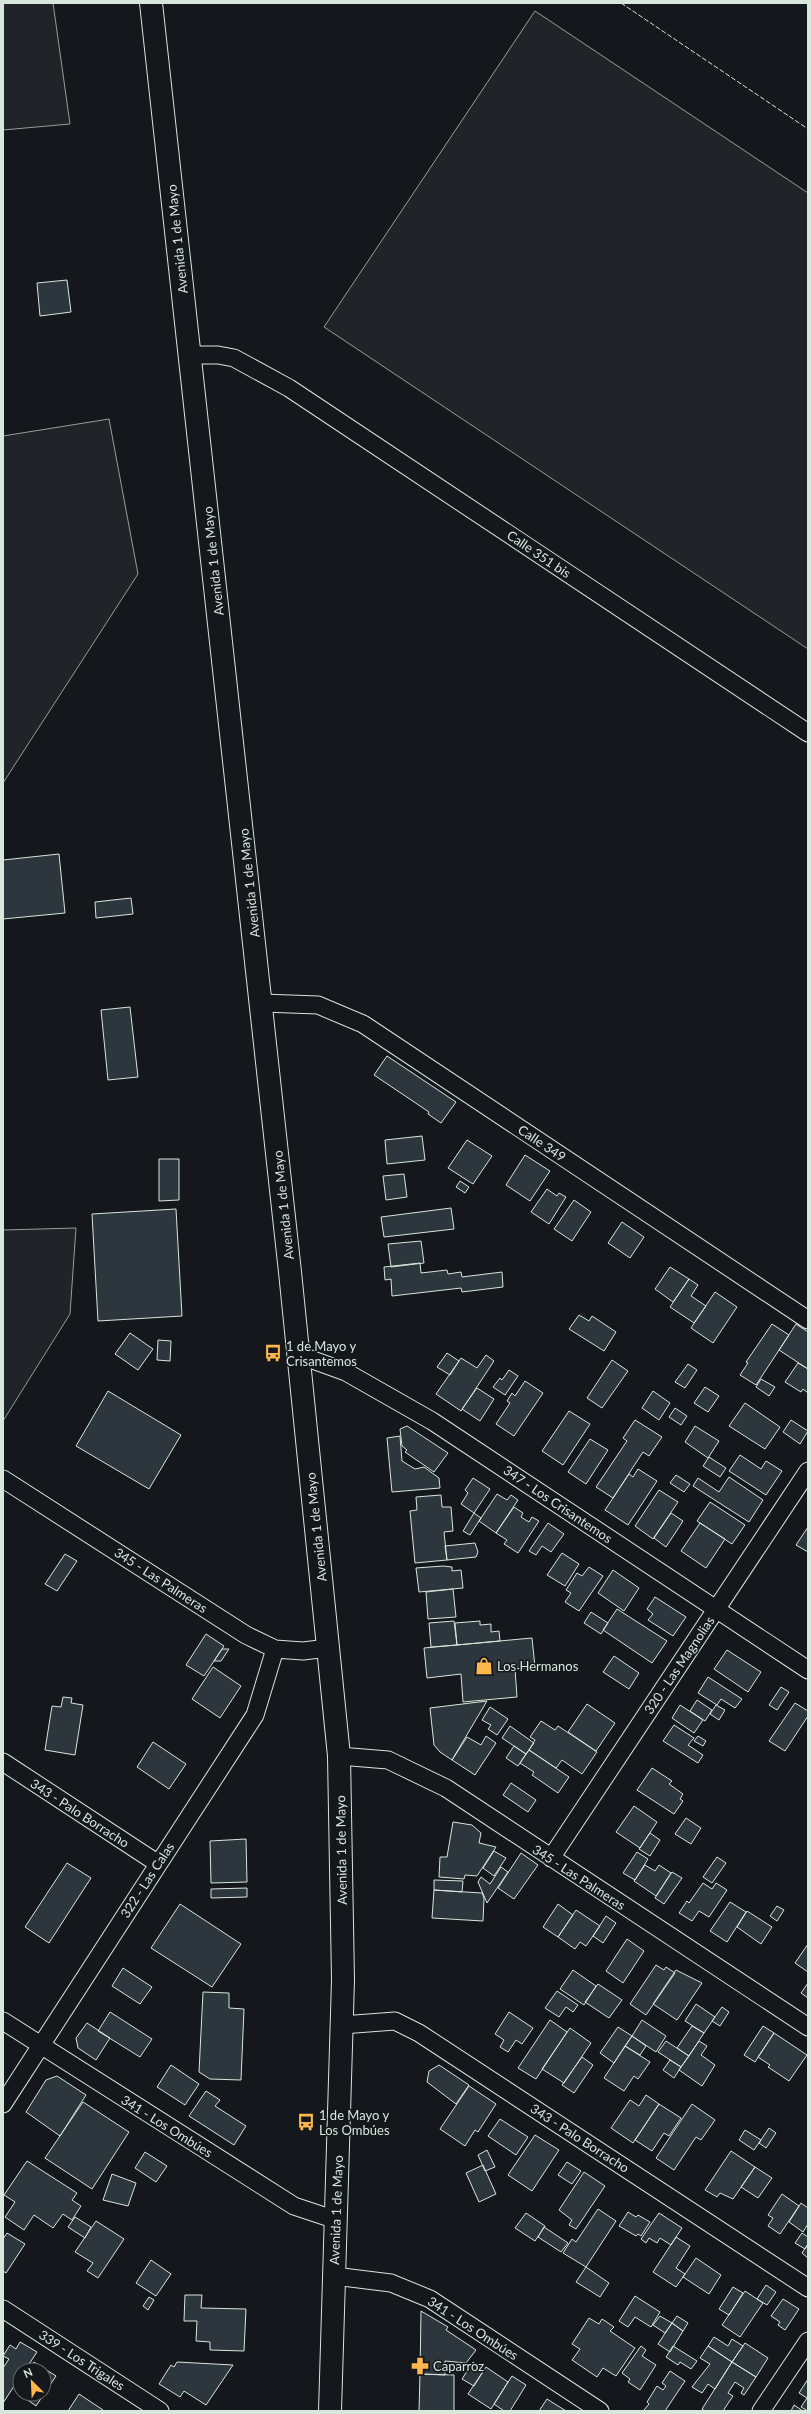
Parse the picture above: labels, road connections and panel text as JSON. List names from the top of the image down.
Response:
{
  "streets": {
    "main road": ["Avenida 1 de Mayo"],
    "street": [
      "Calle 351 bis",
      "Calle 349",
      "347 - Los Crisantemos",
      "345 - Las Palmeras",
      "320 - Las Magnolias",
      "343 - Palo Borracho",
      "322 - Las Calas",
      "341 - Los Ombúes",
      "339 - Los Trigales"
    ]
  },
  "crossings": [
    ["Avenida 1 de Mayo", "Calle 351 bis"],
    ["Avenida 1 de Mayo", "Calle 349"],
    ["Avenida 1 de Mayo", "347 - Los Crisantemos"],
    ["Avenida 1 de Mayo", "345 - Las Palmeras"],
    ["Avenida 1 de Mayo", "343 - Palo Borracho"],
    ["Avenida 1 de Mayo", "341 - Los Ombúes"],
    ["347 - Los Crisantemos", "320 - Las Magnolias"],
    ["345 - Las Palmeras", "320 - Las Magnolias"],
    ["345 - Las Palmeras", "322 - Las Calas"],
    ["343 - Palo Borracho", "322 - Las Calas"],
    ["322 - Las Calas", "341 - Los Ombúes"]
  ],
  "places": {
    "bus stop": ["1 de Mayo y Crisantemos", "1 de Mayo y Los Ombúes"],
    "shop": ["Los Hermanos"],
    "pharmacy": ["Caparroz"]
  },
  "north": "top left"
}
